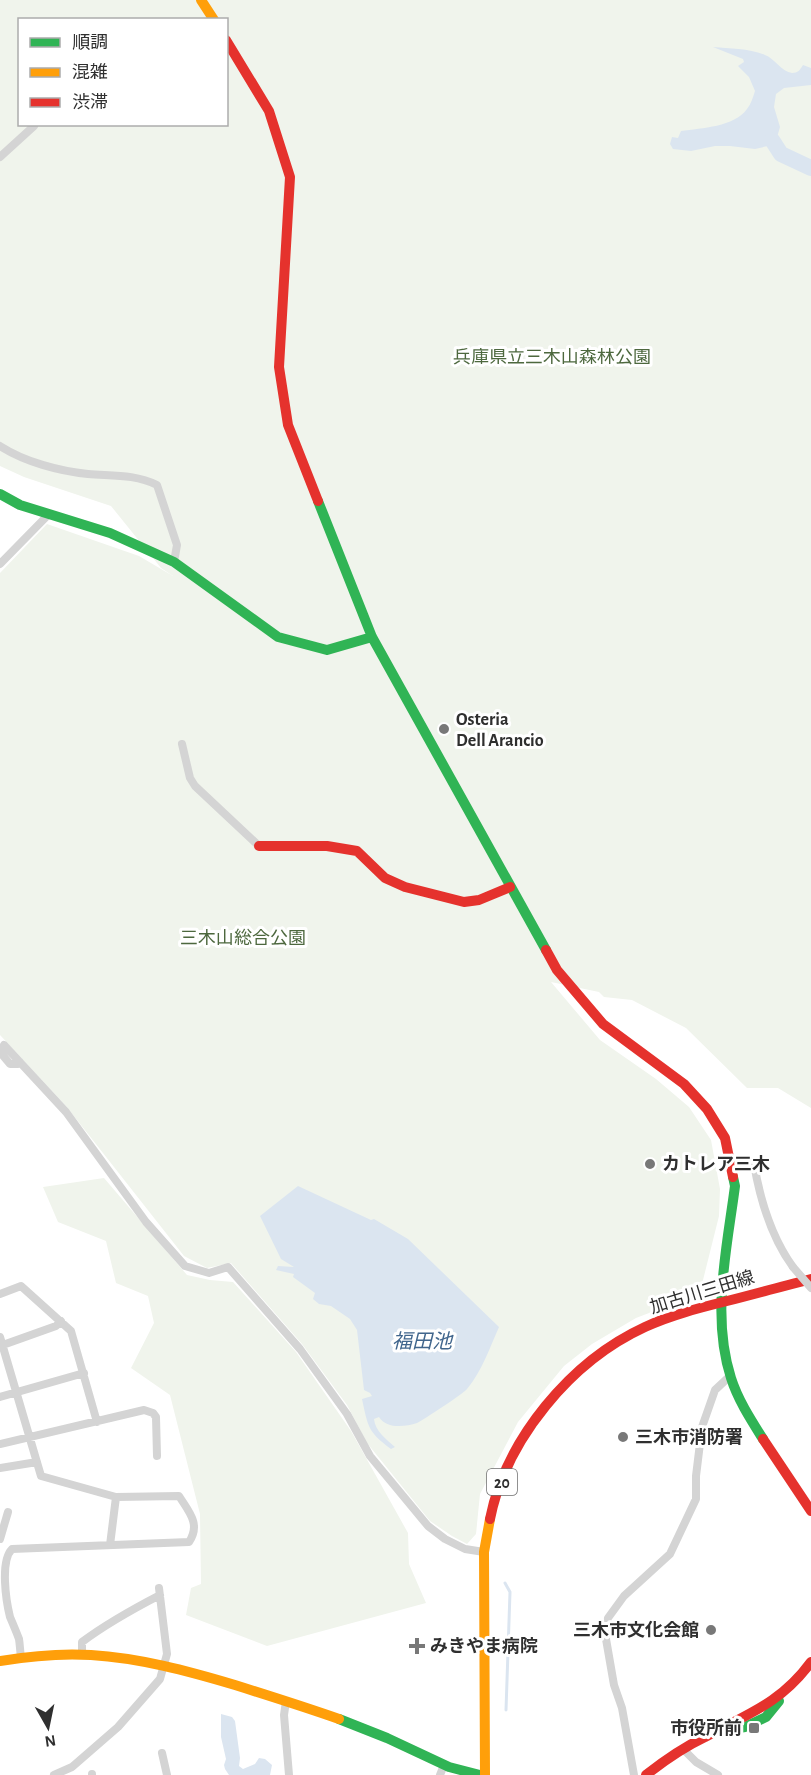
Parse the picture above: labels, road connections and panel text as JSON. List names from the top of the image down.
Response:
{
  "streets": {
    "street": ["加古川三田線", "20"]
  },
  "water": ["福田池"],
  "parks": ["兵庫県立三木山森林公園", "三木山総合公園"],
  "places": {
    "other": [
      "Osteria Dell Arancio",
      "カトレア三木",
      "三木市消防署",
      "三木市文化会館"
    ],
    "health": ["みきやま病院"],
    "transit": ["市役所前"]
  },
  "legend": ["順調", "混雑", "渋滞"],
  "north": "bottom"
}
